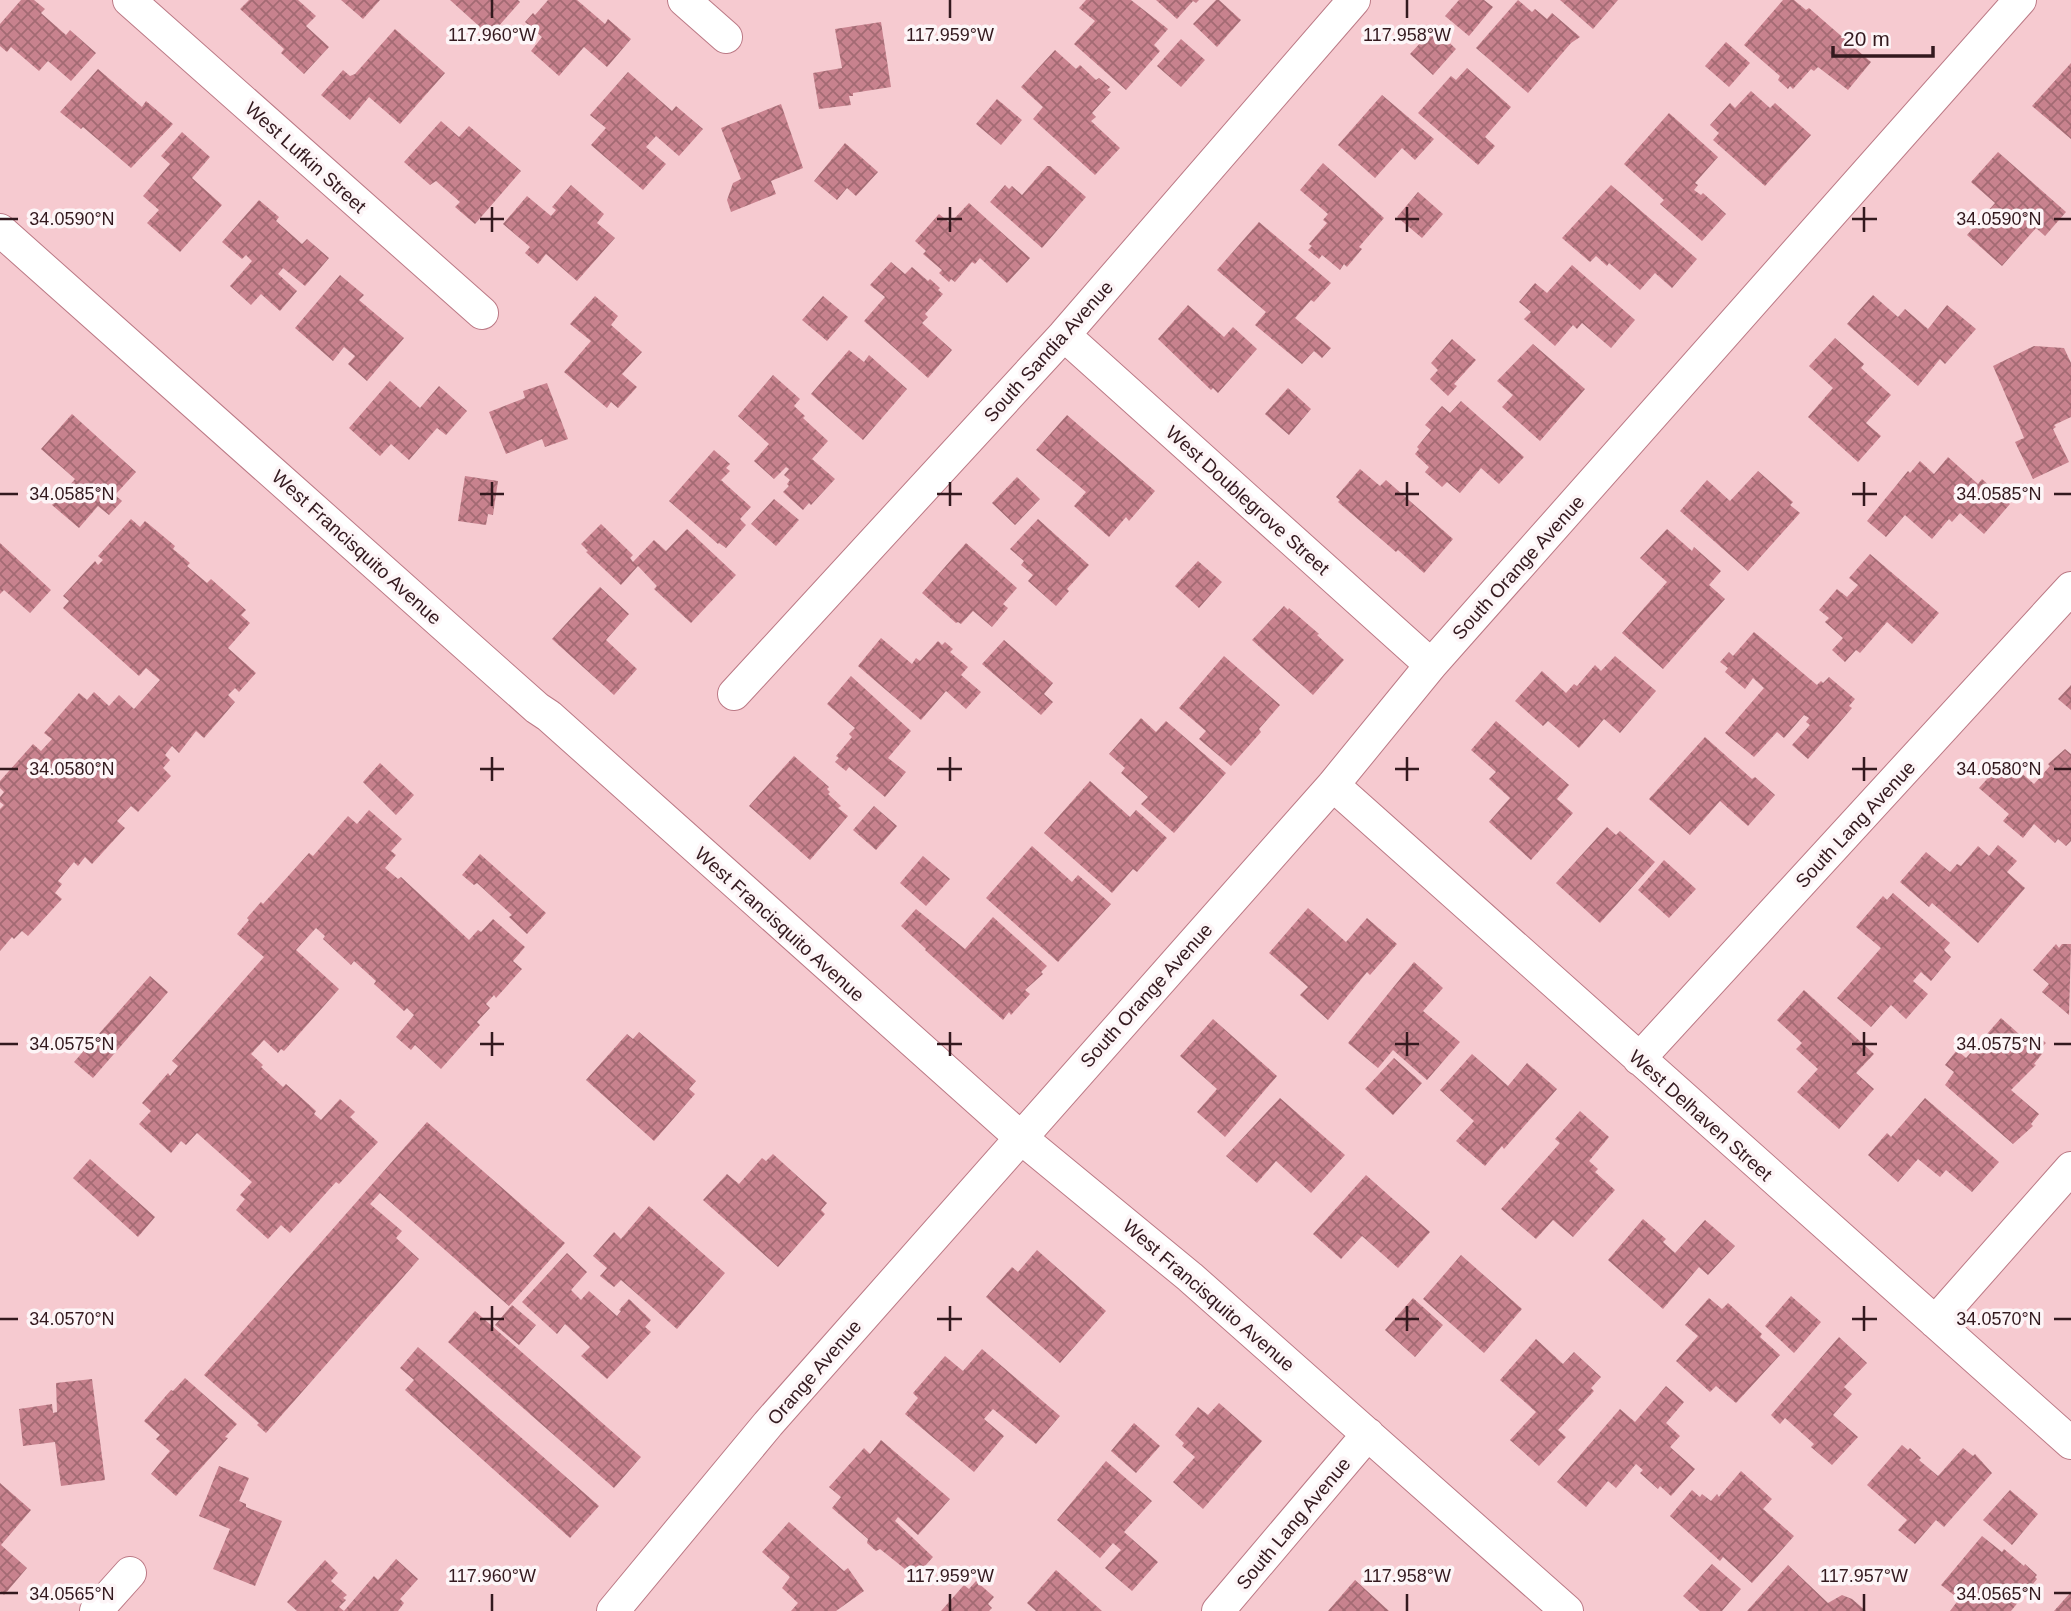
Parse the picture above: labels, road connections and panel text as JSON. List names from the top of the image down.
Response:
{
  "streets": {
    "street": [
      "West Lufkin Street",
      "South Sandia Avenue",
      "West Doublegrove Street",
      "West Francisquito Avenue",
      "South Orange Avenue",
      "South Lang Avenue",
      "West Delhaven Street",
      "Orange Avenue"
    ]
  },
  "crossings": [
    ["South Sandia Avenue", "West Doublegrove Street"],
    ["West Doublegrove Street", "South Orange Avenue"],
    ["West Francisquito Avenue", "South Orange Avenue"],
    ["West Francisquito Avenue", "South Lang Avenue"],
    ["West Francisquito Avenue", "Orange Avenue"],
    ["South Orange Avenue", "West Delhaven Street"],
    ["South Orange Avenue", "Orange Avenue"],
    ["South Lang Avenue", "West Delhaven Street"]
  ],
  "scale_bar": "20 m",
  "coordinates": [
    "117.960°W",
    "117.959°W",
    "117.958°W",
    "34.0590°N",
    "34.0585°N",
    "34.0580°N",
    "34.0575°N",
    "34.0570°N",
    "117.957°W",
    "34.0565°N"
  ]
}
